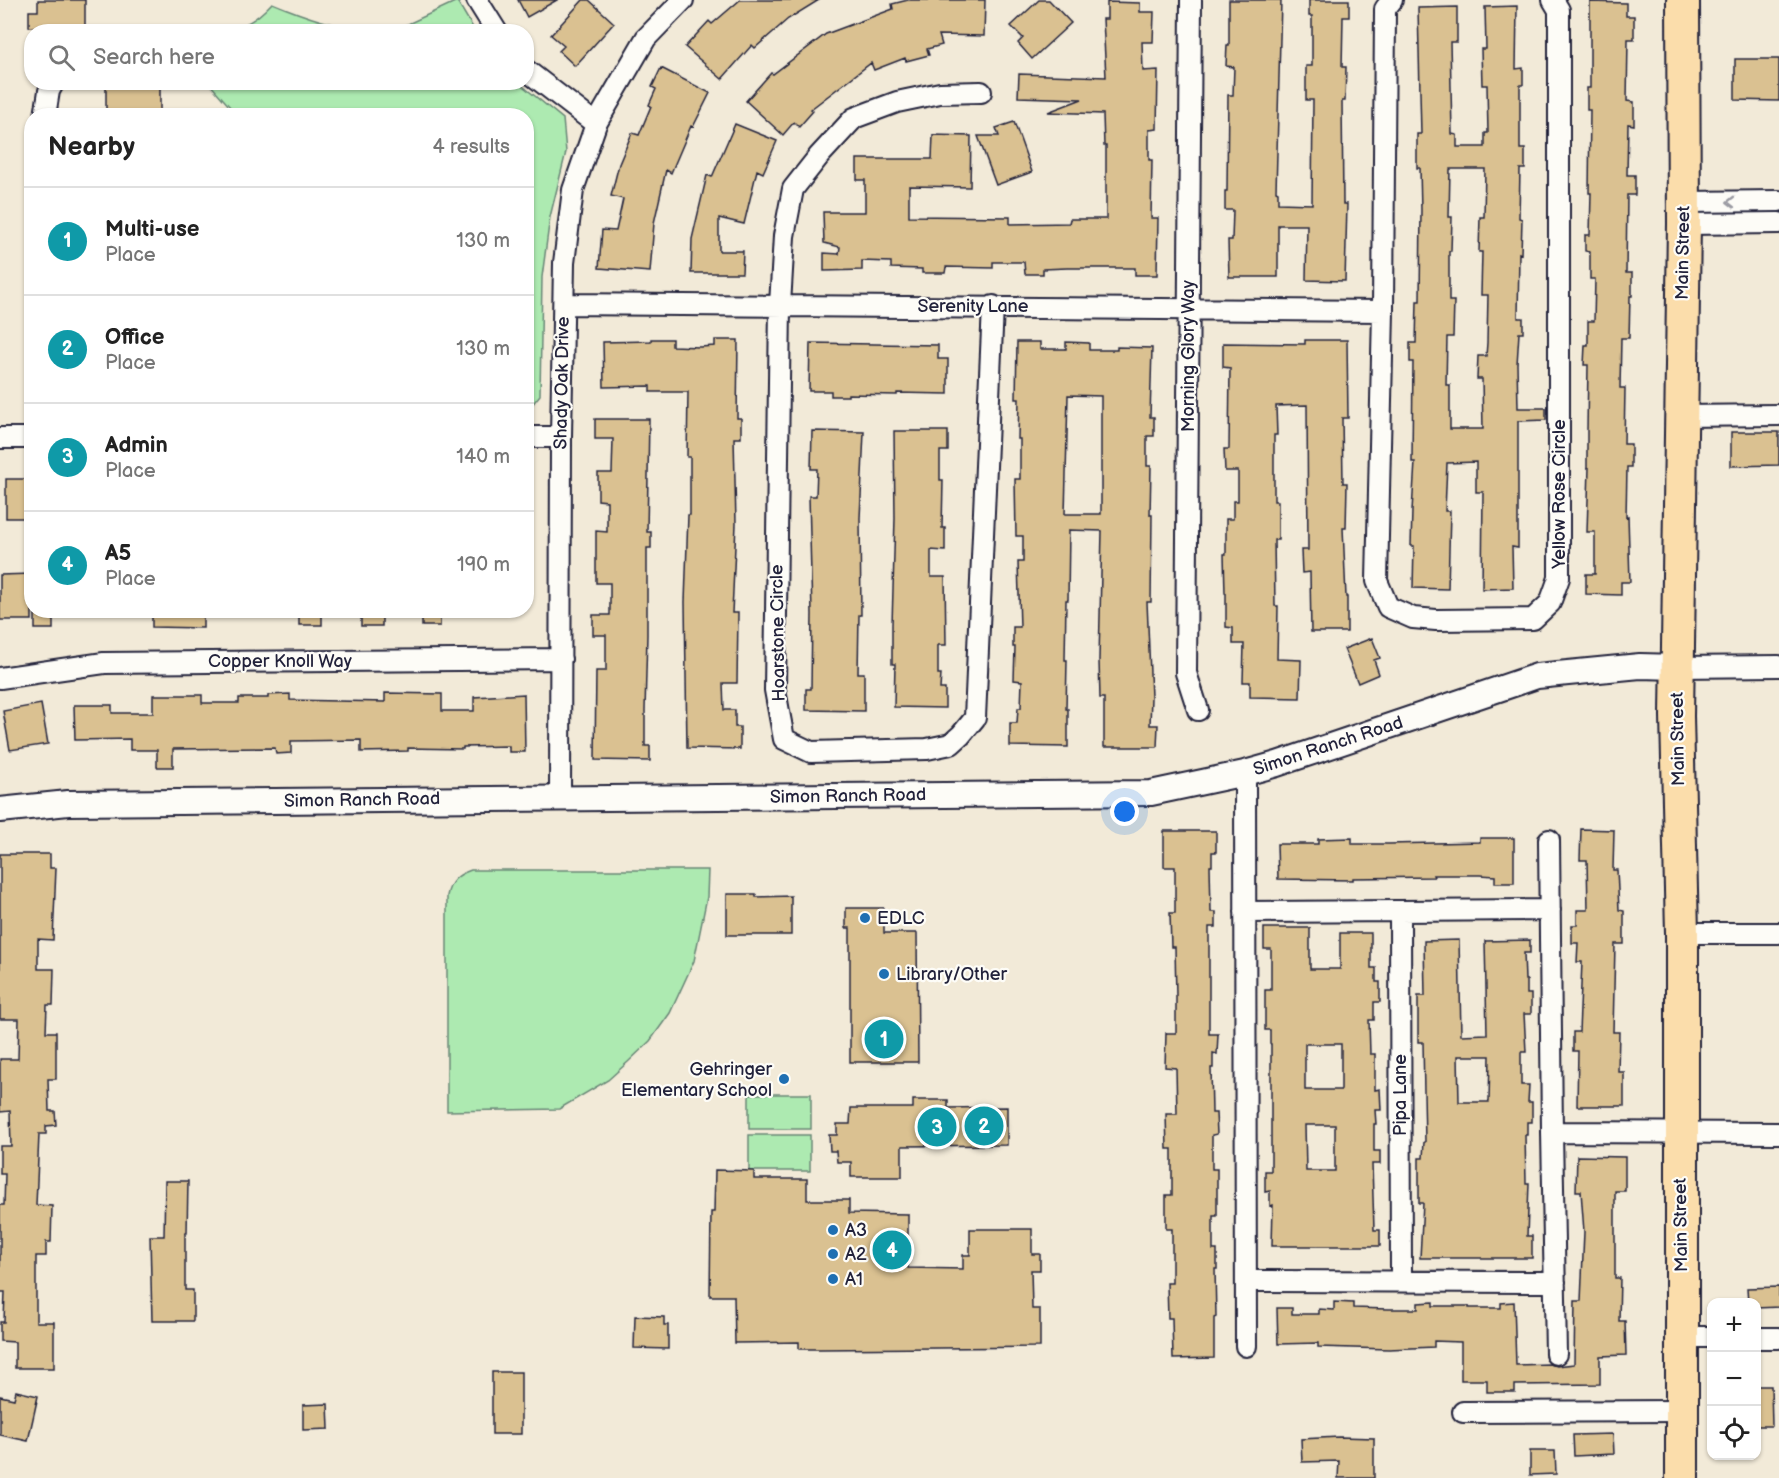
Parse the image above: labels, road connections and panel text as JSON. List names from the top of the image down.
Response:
{
  "streets": {
    "main road": ["Main Street"],
    "street": [
      "Serenity Lane",
      "Morning Glory Way",
      "Shady Oak Drive",
      "Yellow Rose Circle",
      "Hoarstone Circle",
      "Copper Knoll Way",
      "Simon Ranch Road",
      "Pipa Lane"
    ]
  },
  "crossings": [
    ["Main Street", "Simon Ranch Road"],
    ["Serenity Lane", "Morning Glory Way"],
    ["Serenity Lane", "Shady Oak Drive"],
    ["Serenity Lane", "Yellow Rose Circle"],
    ["Serenity Lane", "Hoarstone Circle"],
    ["Shady Oak Drive", "Copper Knoll Way"],
    ["Shady Oak Drive", "Simon Ranch Road"]
  ],
  "places": [
    "EDLC",
    "Library/Other",
    "Gehringer Elementary School",
    "A3",
    "A2",
    "A1"
  ],
  "page": {
    "search": "Search here",
    "heading": ["Nearby", "4 results"],
    "list": [
      {
        "mark": "1",
        "name": "Multi-use",
        "note": "Place",
        "value": "130 m"
      },
      {
        "mark": "2",
        "name": "Office",
        "note": "Place",
        "value": "130 m"
      },
      {
        "mark": "3",
        "name": "Admin",
        "note": "Place",
        "value": "140 m"
      },
      {
        "mark": "4",
        "name": "A5",
        "note": "Place",
        "value": "190 m"
      }
    ],
    "pins": [
      "1",
      "2",
      "3",
      "4"
    ],
    "map_buttons": ["+", "−"]
  }
}
